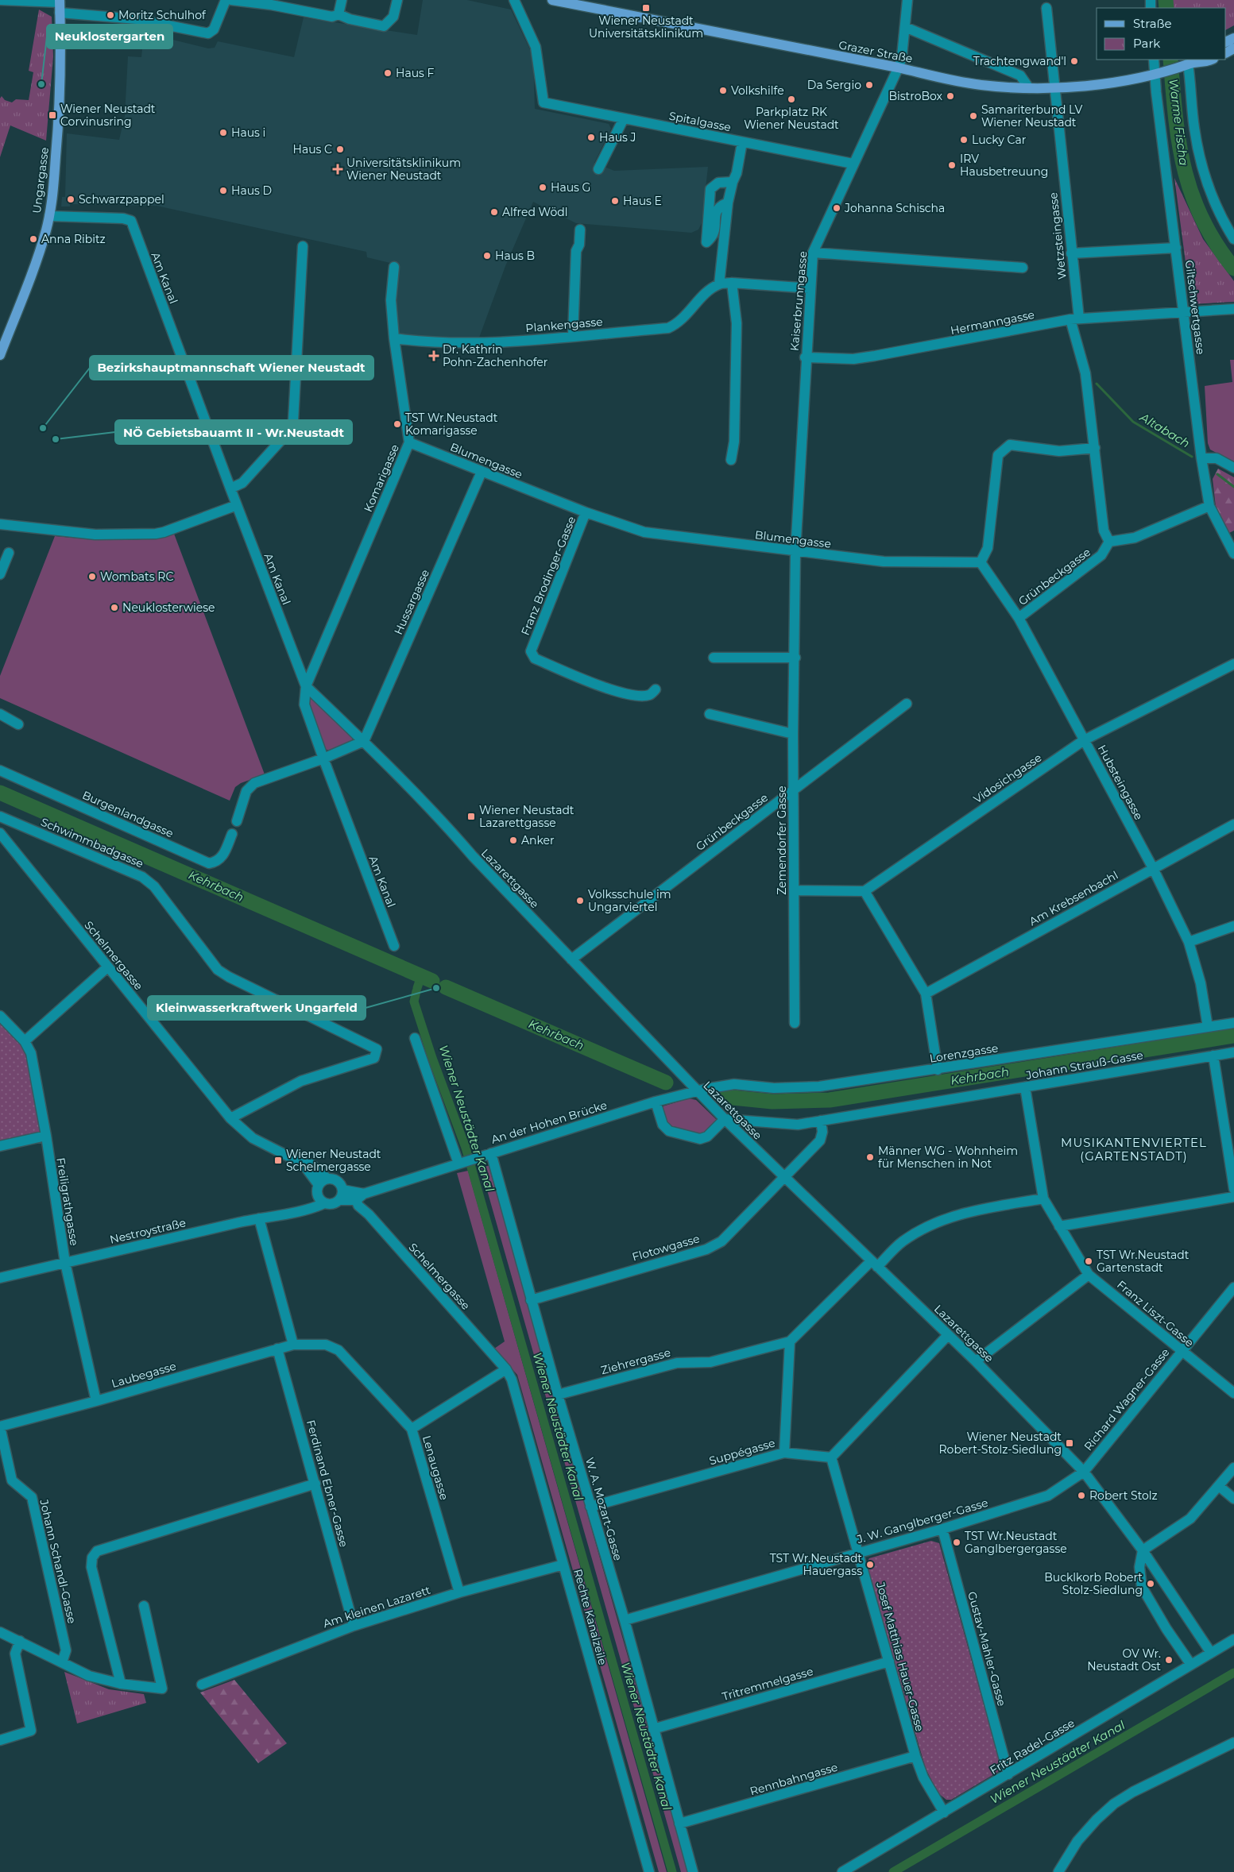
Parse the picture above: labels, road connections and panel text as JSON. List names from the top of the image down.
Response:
{
  "streets": {
    "main road": ["Grazer Straße", "Ungargasse"],
    "street": [
      "Spitalgasse",
      "Wetzsteingasse",
      "Am Kanal",
      "Kaiserbrunngasse",
      "Giltschwertgasse",
      "Hermanngasse",
      "Plankengasse",
      "Blumengasse",
      "Komarigasse",
      "Franz Brodinger-Gasse",
      "Grünbeckgasse",
      "Hussargasse",
      "Vidosichgasse",
      "Hubsteingasse",
      "Burgenlandgasse",
      "Zemendorfer Gasse",
      "Schwimmbadgasse",
      "Lazarettgasse",
      "Am Krebsenbachl",
      "Schelmergasse",
      "Lorenzgasse",
      "Johann Strauß-Gasse",
      "An der Hohen Brücke",
      "Freiligrathgasse",
      "Nestroystraße",
      "Flotowgasse",
      "Franz Liszt-Gasse",
      "Ziehrergasse",
      "Laubegasse",
      "Richard Wagner-Gasse",
      "Suppégasse",
      "Lenaugasse",
      "Ferdinand Ebner-Gasse",
      "W. A. Mozart-Gasse",
      "J. W. Ganglberger-Gasse",
      "Johann Schandl-Gasse",
      "Am kleinen Lazarett",
      "Rechte Kanalzeile",
      "Gustav-Mahler-Gasse",
      "Josef Matthias Hauer-Gasse",
      "Tritremmelgasse",
      "Fritz Radel-Gasse",
      "Rennbahngasse"
    ]
  },
  "crossings": [
    ["Grazer Straße", "Wetzsteingasse"],
    ["Grazer Straße", "Kaiserbrunngasse"],
    ["Grazer Straße", "Giltschwertgasse"],
    ["Spitalgasse", "Kaiserbrunngasse"],
    ["Ungargasse", "Am Kanal"],
    ["Wetzsteingasse", "Hermanngasse"],
    ["Wetzsteingasse", "Grünbeckgasse"],
    ["Am Kanal", "Komarigasse"],
    ["Am Kanal", "Lazarettgasse"],
    ["Kaiserbrunngasse", "Hermanngasse"],
    ["Kaiserbrunngasse", "Plankengasse"],
    ["Kaiserbrunngasse", "Blumengasse"],
    ["Kaiserbrunngasse", "Zemendorfer Gasse"],
    ["Giltschwertgasse", "Hermanngasse"],
    ["Plankengasse", "Komarigasse"],
    ["Blumengasse", "Komarigasse"],
    ["Blumengasse", "Franz Brodinger-Gasse"],
    ["Blumengasse", "Hussargasse"],
    ["Blumengasse", "Hubsteingasse"],
    ["Blumengasse", "Zemendorfer Gasse"],
    ["Komarigasse", "Lazarettgasse"],
    ["Grünbeckgasse", "Hubsteingasse"],
    ["Grünbeckgasse", "Zemendorfer Gasse"],
    ["Grünbeckgasse", "Lazarettgasse"],
    ["Hussargasse", "Lazarettgasse"],
    ["Vidosichgasse", "Hubsteingasse"],
    ["Hubsteingasse", "Am Krebsenbachl"],
    ["Hubsteingasse", "Lorenzgasse"],
    ["Schwimmbadgasse", "Schelmergasse"],
    ["Lazarettgasse", "Lorenzgasse"],
    ["Lazarettgasse", "Johann Strauß-Gasse"],
    ["Lazarettgasse", "An der Hohen Brücke"],
    ["Lazarettgasse", "Flotowgasse"],
    ["Lazarettgasse", "Richard Wagner-Gasse"],
    ["Lazarettgasse", "J. W. Ganglberger-Gasse"],
    ["Lazarettgasse", "Fritz Radel-Gasse"],
    ["Schelmergasse", "An der Hohen Brücke"],
    ["Schelmergasse", "Nestroystraße"],
    ["Schelmergasse", "Rechte Kanalzeile"],
    ["Lorenzgasse", "An der Hohen Brücke"],
    ["Johann Strauß-Gasse", "Franz Liszt-Gasse"],
    ["An der Hohen Brücke", "Nestroystraße"],
    ["An der Hohen Brücke", "W. A. Mozart-Gasse"],
    ["Freiligrathgasse", "Nestroystraße"],
    ["Freiligrathgasse", "Laubegasse"],
    ["Flotowgasse", "W. A. Mozart-Gasse"],
    ["Franz Liszt-Gasse", "Richard Wagner-Gasse"],
    ["Ziehrergasse", "W. A. Mozart-Gasse"],
    ["Laubegasse", "Lenaugasse"],
    ["Laubegasse", "Ferdinand Ebner-Gasse"],
    ["Laubegasse", "Johann Schandl-Gasse"],
    ["Richard Wagner-Gasse", "J. W. Ganglberger-Gasse"],
    ["Suppégasse", "W. A. Mozart-Gasse"],
    ["Suppégasse", "Josef Matthias Hauer-Gasse"],
    ["Lenaugasse", "Am kleinen Lazarett"],
    ["Ferdinand Ebner-Gasse", "Am kleinen Lazarett"],
    ["W. A. Mozart-Gasse", "J. W. Ganglberger-Gasse"],
    ["W. A. Mozart-Gasse", "Tritremmelgasse"],
    ["W. A. Mozart-Gasse", "Rennbahngasse"],
    ["J. W. Ganglberger-Gasse", "Gustav-Mahler-Gasse"],
    ["J. W. Ganglberger-Gasse", "Josef Matthias Hauer-Gasse"],
    ["Am kleinen Lazarett", "Rechte Kanalzeile"],
    ["Gustav-Mahler-Gasse", "Fritz Radel-Gasse"],
    ["Josef Matthias Hauer-Gasse", "Tritremmelgasse"],
    ["Josef Matthias Hauer-Gasse", "Fritz Radel-Gasse"],
    ["Josef Matthias Hauer-Gasse", "Rennbahngasse"]
  ],
  "districts": ["MUSIKANTENVIERTEL (GARTENSTADT)"],
  "water": [
    "Warme Fischa",
    "Altabach",
    "Kehrbach",
    "Wiener Neustädter Kanal"
  ],
  "places": {
    "transit": [
      "Wiener Neustadt Universitätsklinikum",
      "Wiener Neustadt Corvinusring",
      "Wiener Neustadt Lazarettgasse",
      "Wiener Neustadt Schelmergasse",
      "Wiener Neustadt Robert-Stolz-Siedlung"
    ],
    "other": [
      "Moritz Schulhof",
      "Trachtengwand'l",
      "Haus F",
      "Neuklostergarten",
      "Da Sergio",
      "Volkshilfe",
      "BistroBox",
      "Parkplatz RK Wiener Neustadt",
      "Samariterbund LV Wiener Neustadt",
      "Haus i",
      "Haus J",
      "Lucky Car",
      "Haus C",
      "IRV Hausbetreuung",
      "Haus G",
      "Haus D",
      "Schwarzpappel",
      "Haus E",
      "Johanna Schischa",
      "Alfred Wödl",
      "Anna Ribitz",
      "Haus B",
      "TST Wr.Neustadt Komarigasse",
      "Bezirkshauptmannschaft Wiener Neustadt",
      "NÖ Gebietsbauamt II - Wr.Neustadt",
      "Wombats RC",
      "Neuklosterwiese",
      "Anker",
      "Volksschule im Ungarviertel",
      "Kleinwasserkraftwerk Ungarfeld",
      "Männer WG - Wohnheim für Menschen in Not",
      "TST Wr.Neustadt Gartenstadt",
      "Robert Stolz",
      "TST Wr.Neustadt Ganglbergergasse",
      "TST Wr.Neustadt Hauergass",
      "Bucklkorb Robert Stolz-Siedlung",
      "OV Wr. Neustadt Ost"
    ],
    "health": ["Universitätsklinikum Wiener Neustadt", "Dr. Kathrin Pohn-Zachenhofer"]
  },
  "legend": ["Straße", "Park"]
}
